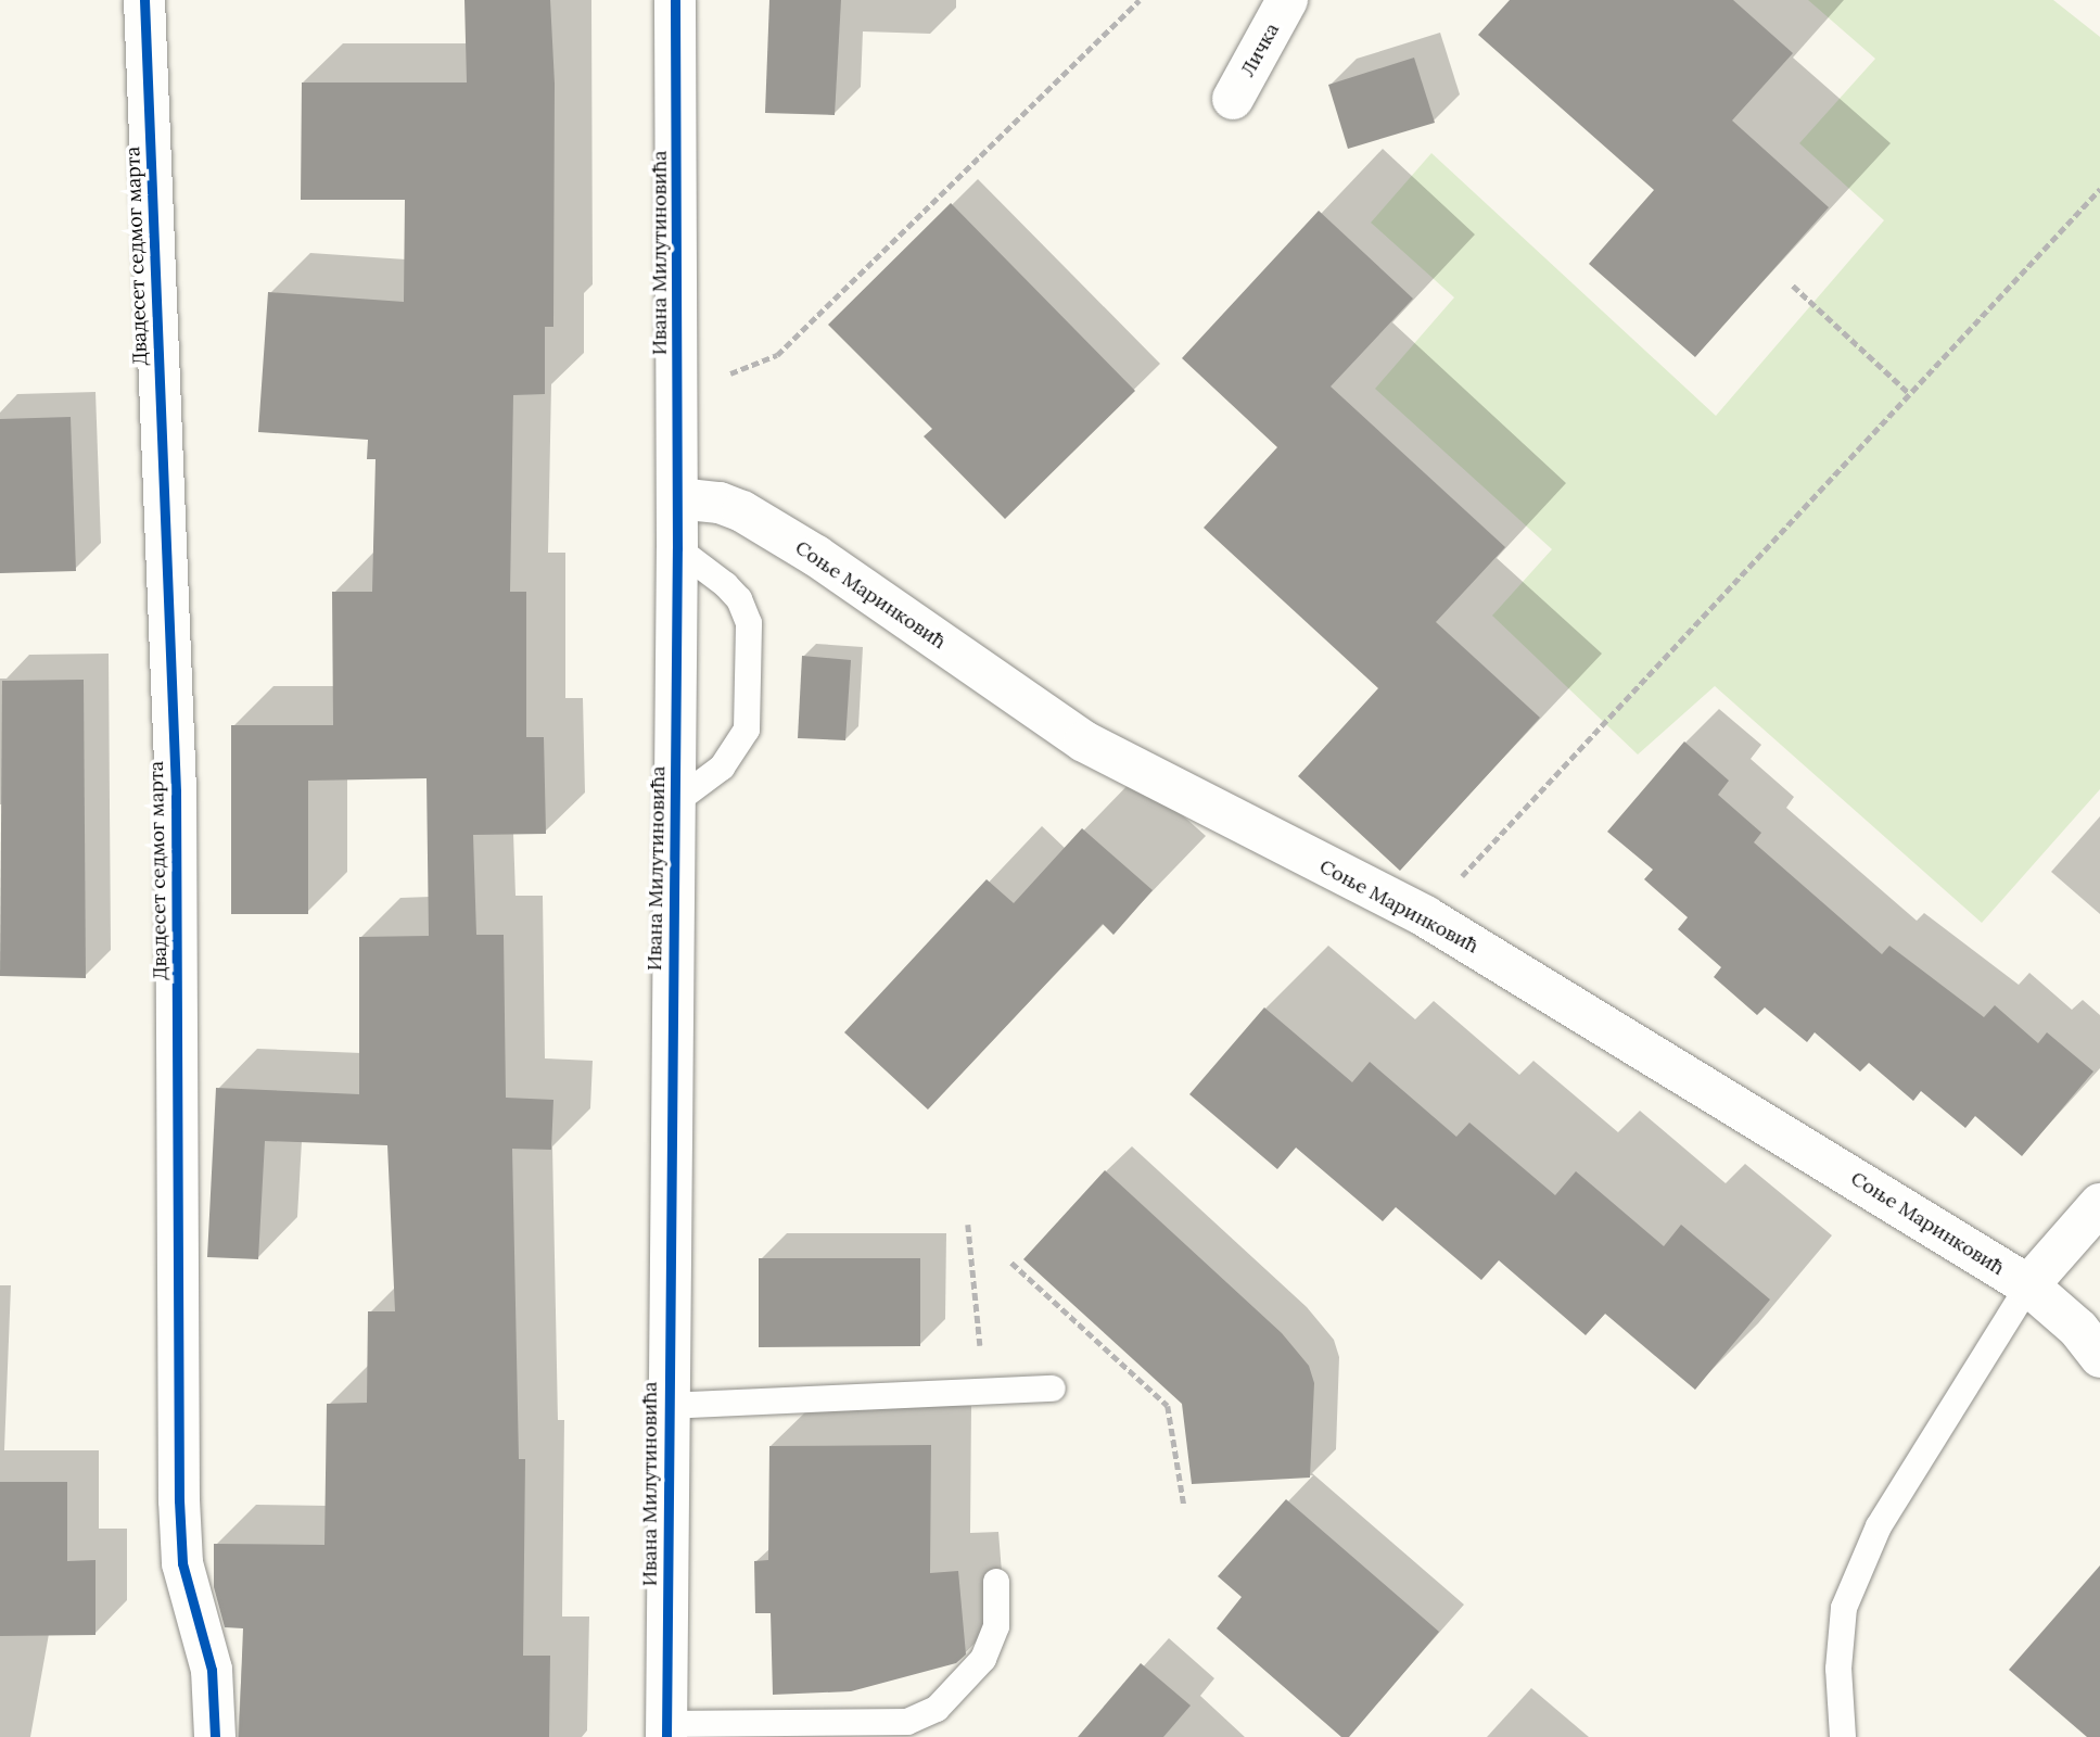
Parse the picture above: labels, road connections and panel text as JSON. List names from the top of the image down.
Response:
{
  "streets": {
    "street": [
      "Личка",
      "Ивана Милутиновића",
      "Двадесет седмог марта",
      "Соње Маринковић"
    ]
  },
  "crossings": [
    ["Ивана Милутиновића", "Соње Маринковић"]
  ]
}
